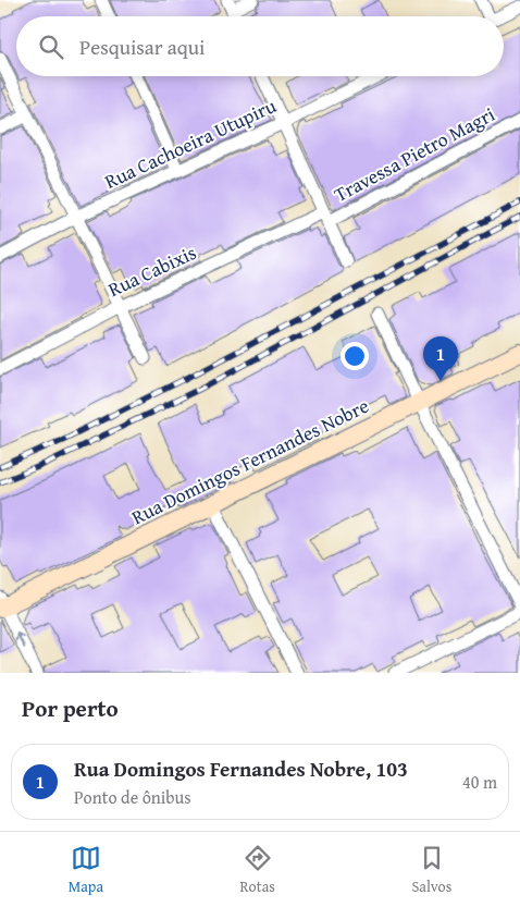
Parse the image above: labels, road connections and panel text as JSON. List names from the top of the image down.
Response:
{
  "streets": {
    "street": [
      "Rua Cachoeira Utupiru",
      "Travessa Pietro Magri",
      "Rua Cabixis",
      "Rua Domingos Fernandes Nobre"
    ]
  },
  "crossings": [
    ["Travessa Pietro Magri", "Rua Cabixis"]
  ],
  "page": {
    "search": "Pesquisar aqui",
    "pins": "1",
    "heading": "Por perto",
    "list": [
      {
        "mark": "1",
        "name": "Rua Domingos Fernandes Nobre, 103",
        "note": "Ponto de ônibus",
        "value": "40 m"
      }
    ],
    "nav": ["Mapa", "Rotas", "Salvos"]
  }
}
